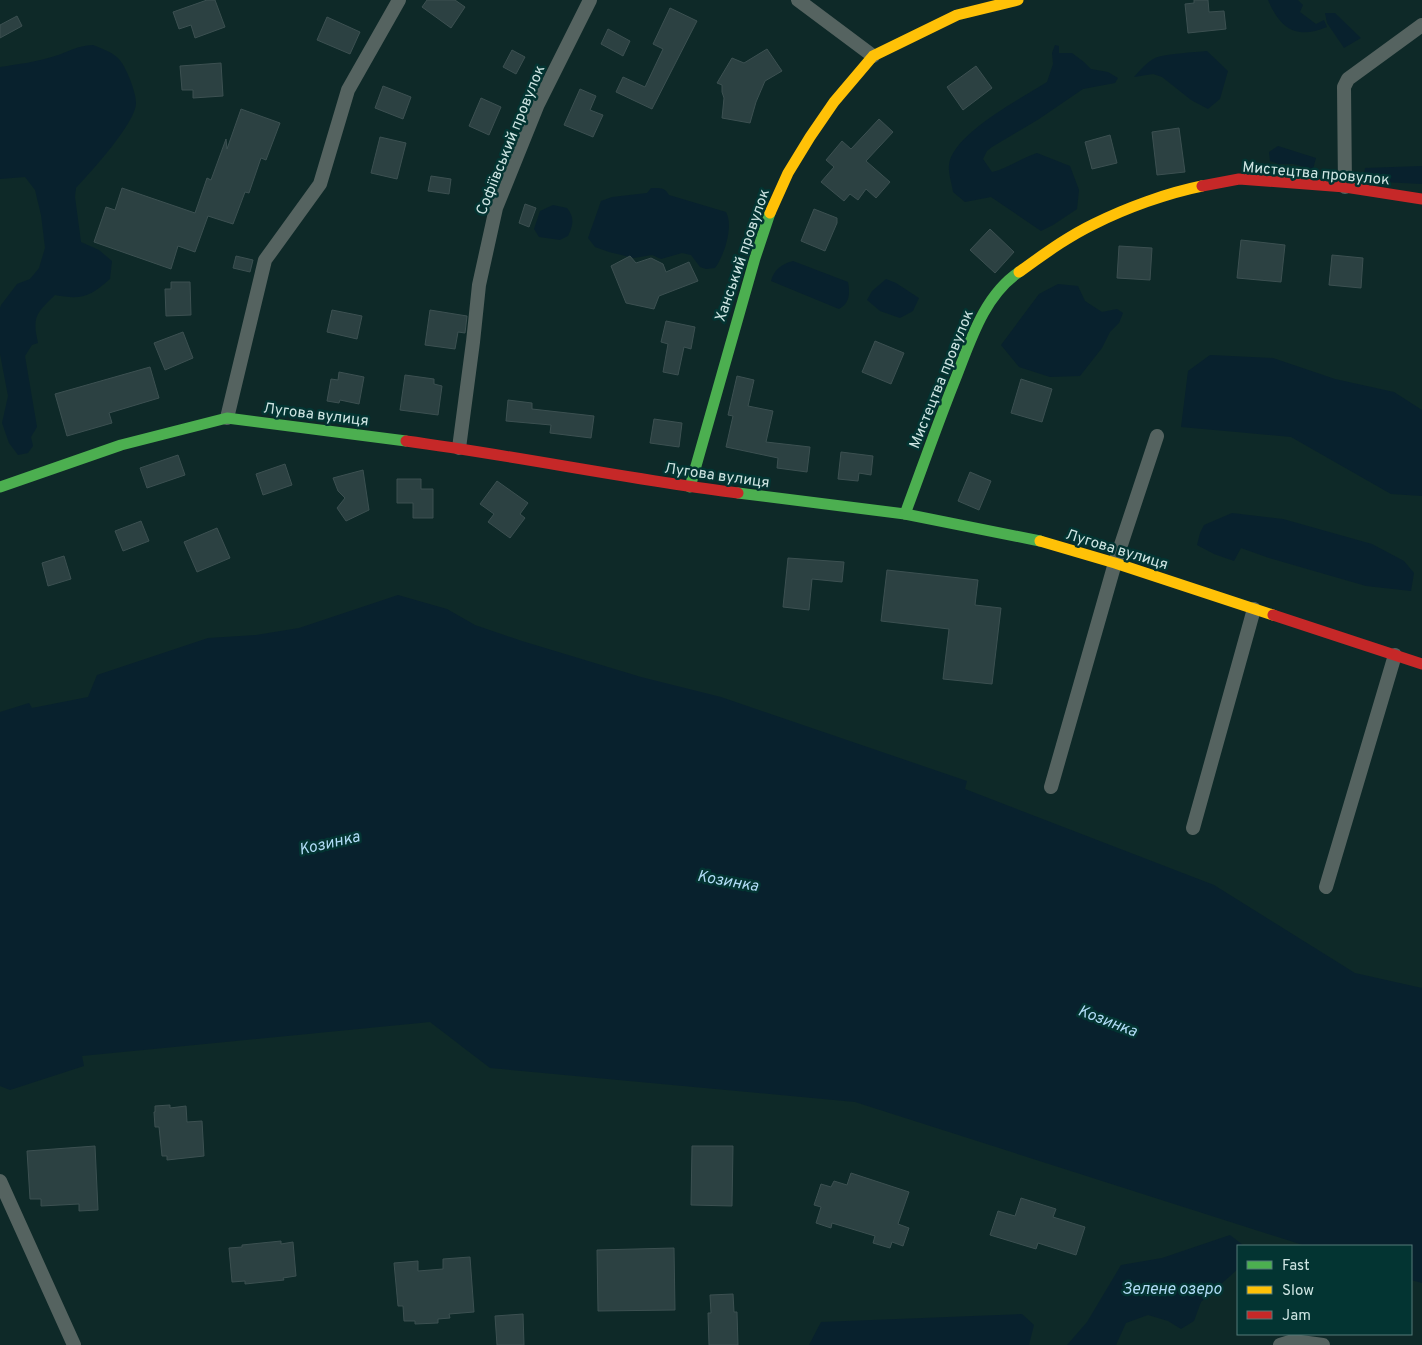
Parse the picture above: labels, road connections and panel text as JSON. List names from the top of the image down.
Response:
{
  "streets": {
    "street": [
      "Софіївський провулок",
      "Мистецтва провулок",
      "Ханський провулок",
      "Лугова вулиця"
    ]
  },
  "crossings": [
    ["Софіївський провулок", "Лугова вулиця"],
    ["Мистецтва провулок", "Лугова вулиця"],
    ["Ханський провулок", "Лугова вулиця"]
  ],
  "water": ["Козинка", "Зелене озеро"],
  "legend": ["Fast", "Slow", "Jam"]
}
